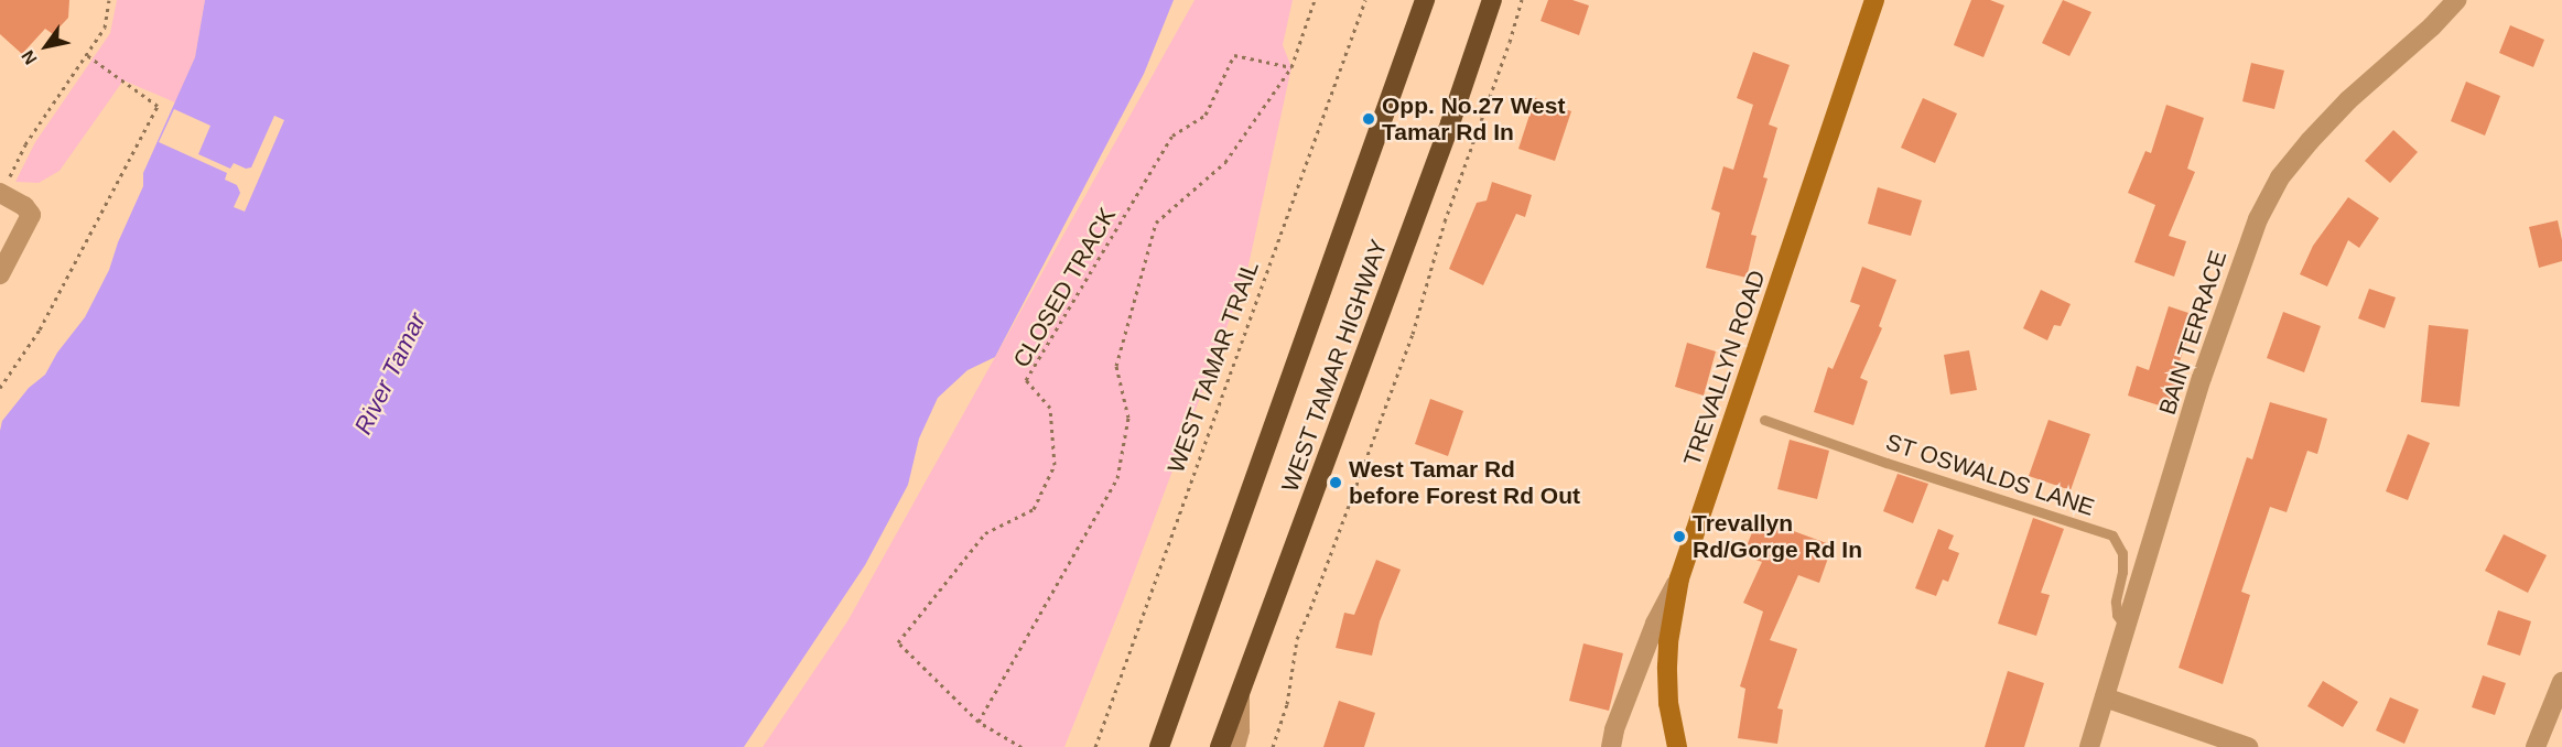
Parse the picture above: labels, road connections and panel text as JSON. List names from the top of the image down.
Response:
{
  "streets": {
    "highway": ["WEST TAMAR HIGHWAY"],
    "street": ["BAIN TERRACE", "TREVALLYN ROAD"],
    "lane": ["ST OSWALDS LANE"],
    "path": ["CLOSED TRACK", "WEST TAMAR TRAIL"]
  },
  "crossings": [
    ["BAIN TERRACE", "ST OSWALDS LANE"]
  ],
  "water": ["River Tamar"],
  "places": ["Opp. No.27 West Tamar Rd In", "West Tamar Rd before Forest Rd Out", "Trevallyn Rd/Gorge Rd In"],
  "north": "bottom left"
}
